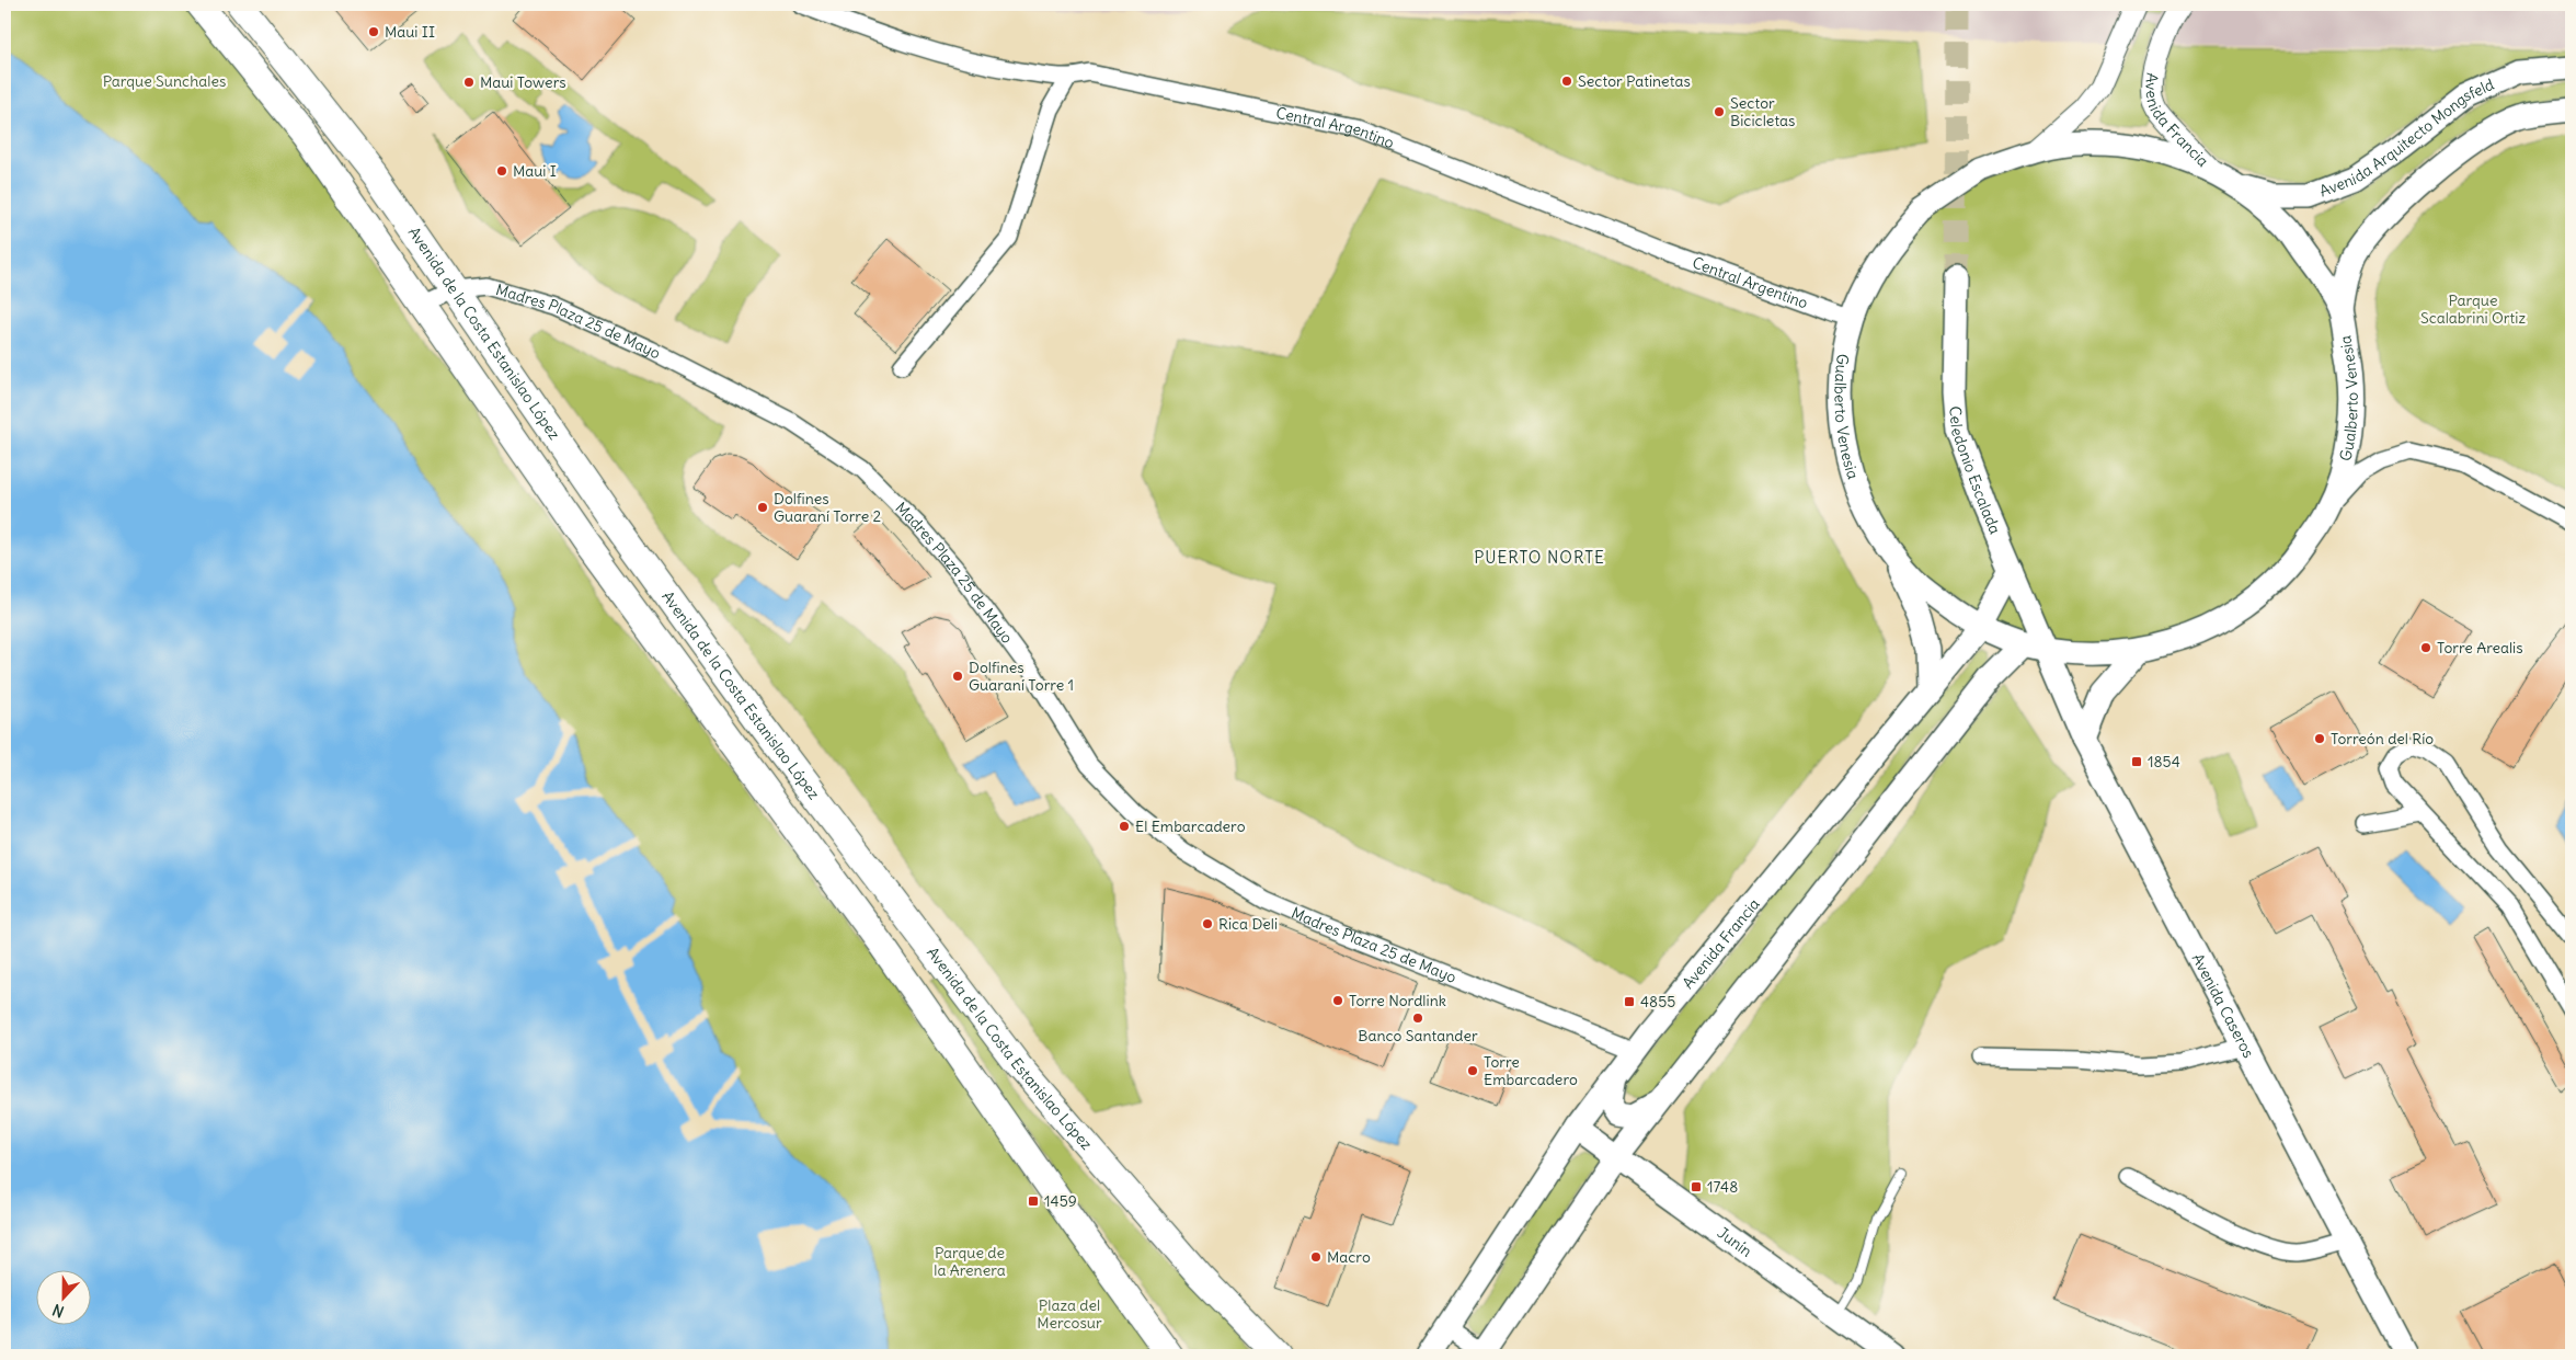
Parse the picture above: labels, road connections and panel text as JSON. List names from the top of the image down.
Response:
{
  "streets": {
    "main road": [
      "Avenida Francia",
      "Avenida Arquitecto Mongsfeld",
      "Avenida de la Costa Estanislao López",
      "Gualberto Venesia",
      "Celedonio Escalada",
      "Avenida Caseros",
      "Junín"
    ],
    "street": ["Central Argentino", "Madres Plaza 25 de Mayo"]
  },
  "crossings": [
    ["Avenida Francia", "Madres Plaza 25 de Mayo"],
    ["Avenida Francia", "Gualberto Venesia"],
    ["Avenida Francia", "Celedonio Escalada"],
    ["Avenida Francia", "Junín"],
    ["Central Argentino", "Gualberto Venesia"],
    ["Avenida Arquitecto Mongsfeld", "Gualberto Venesia"],
    ["Madres Plaza 25 de Mayo", "Avenida de la Costa Estanislao López"],
    ["Gualberto Venesia", "Celedonio Escalada"],
    ["Gualberto Venesia", "Avenida Caseros"],
    ["Celedonio Escalada", "Avenida Caseros"]
  ],
  "districts": ["PUERTO NORTE"],
  "parks": [
    "Parque Sunchales",
    "Parque Scalabrini Ortiz",
    "Parque de la Arenera",
    "Plaza del Mercosur"
  ],
  "places": {
    "other": [
      "Maui II",
      "Sector Patinetas",
      "Maui Towers",
      "Sector Bicicletas",
      "Maui I",
      "Dolfines Guaraní Torre 2",
      "Torre Arealis",
      "Dolfines Guaraní Torre 1",
      "Torreón del Río",
      "El Embarcadero",
      "Rica Deli",
      "Torre Nordlink",
      "Banco Santander",
      "Torre Embarcadero",
      "Macro"
    ],
    "transit": [
      "1854",
      "4855",
      "1748",
      "1459"
    ]
  },
  "north": "bottom"
}
